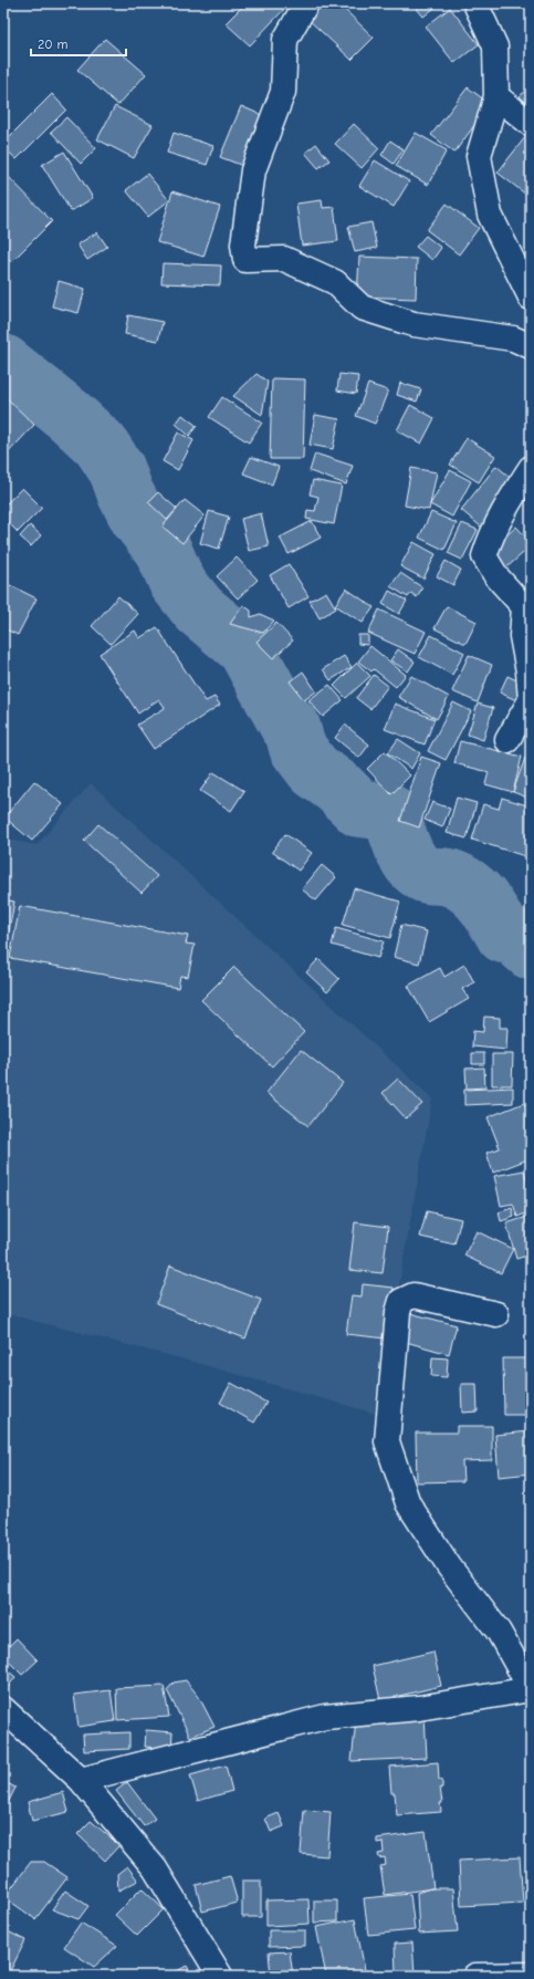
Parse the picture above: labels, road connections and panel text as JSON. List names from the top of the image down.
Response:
{
  "scale_bar": "20 m"
}
